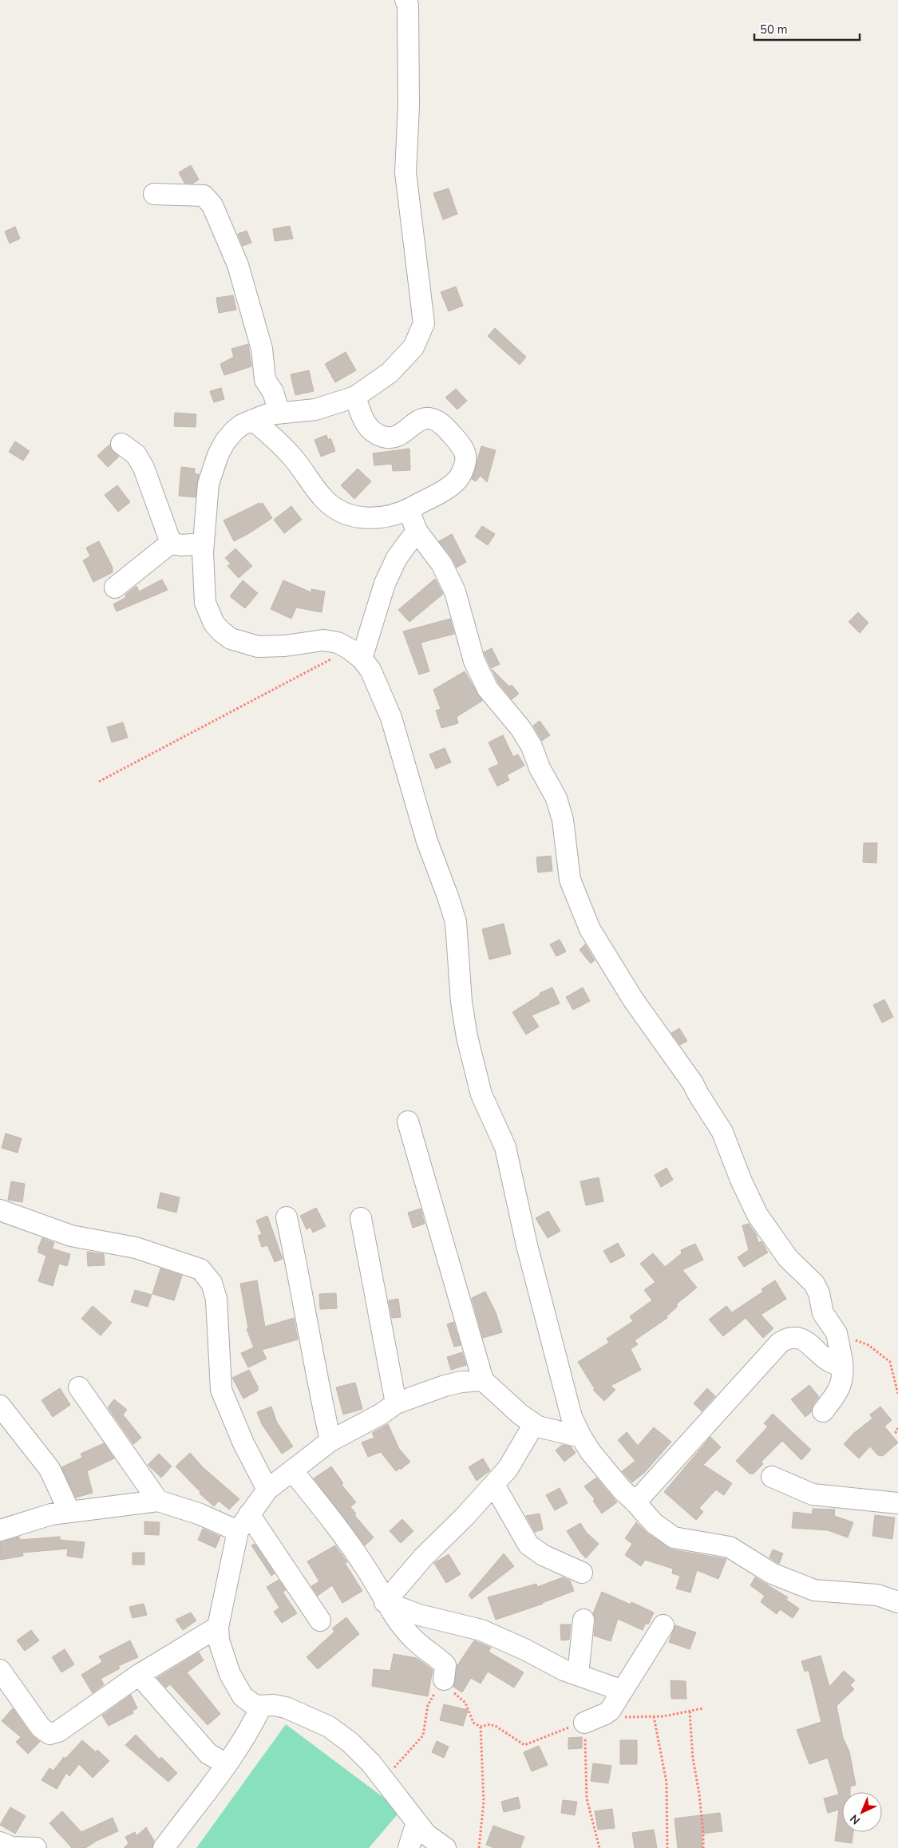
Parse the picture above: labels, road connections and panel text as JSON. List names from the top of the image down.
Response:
{
  "scale_bar": "50 m",
  "north": "bottom left"
}
